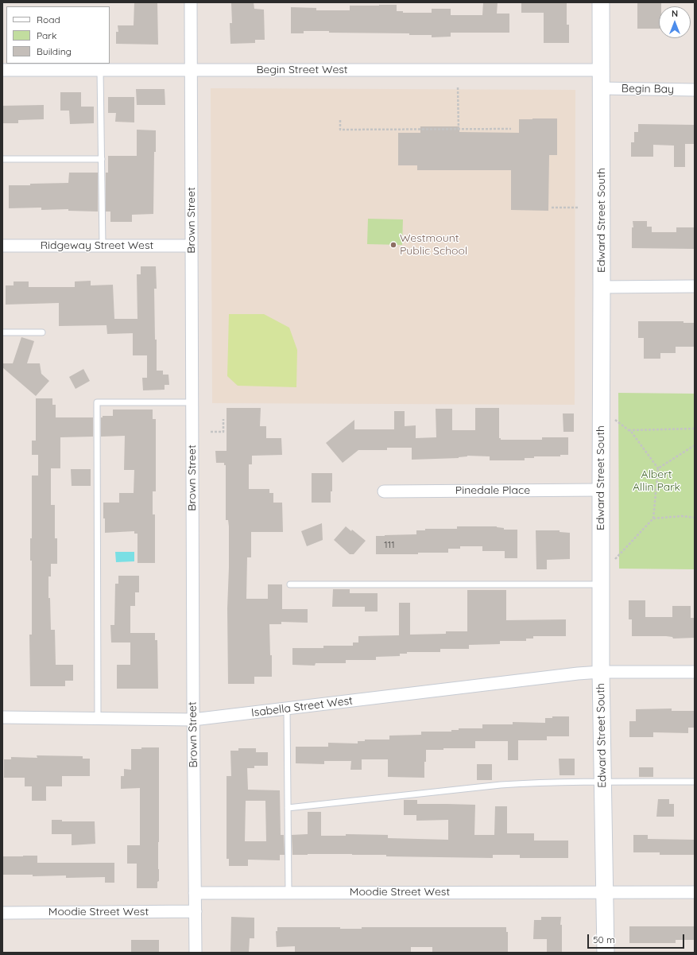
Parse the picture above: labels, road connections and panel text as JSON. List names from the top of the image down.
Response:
{
  "streets": {
    "main road": ["Edward Street South"],
    "street": [
      "Begin Street West",
      "Begin Bay",
      "Brown Street",
      "Ridgeway Street West",
      "Pinedale Place",
      "Isabella Street West",
      "Moodie Street West"
    ]
  },
  "crossings": [
    ["Begin Street West", "Brown Street"],
    ["Begin Street West", "Edward Street South"],
    ["Begin Bay", "Edward Street South"],
    ["Brown Street", "Ridgeway Street West"],
    ["Brown Street", "Isabella Street West"],
    ["Brown Street", "Moodie Street West"],
    ["Edward Street South", "Pinedale Place"],
    ["Edward Street South", "Isabella Street West"],
    ["Edward Street South", "Moodie Street West"]
  ],
  "parks": ["Albert Allin Park"],
  "places": ["Westmount Public School"],
  "house_numbers": ["111"],
  "legend": ["Road", "Park", "Building"],
  "scale_bar": "50 m",
  "north": "top"
}
